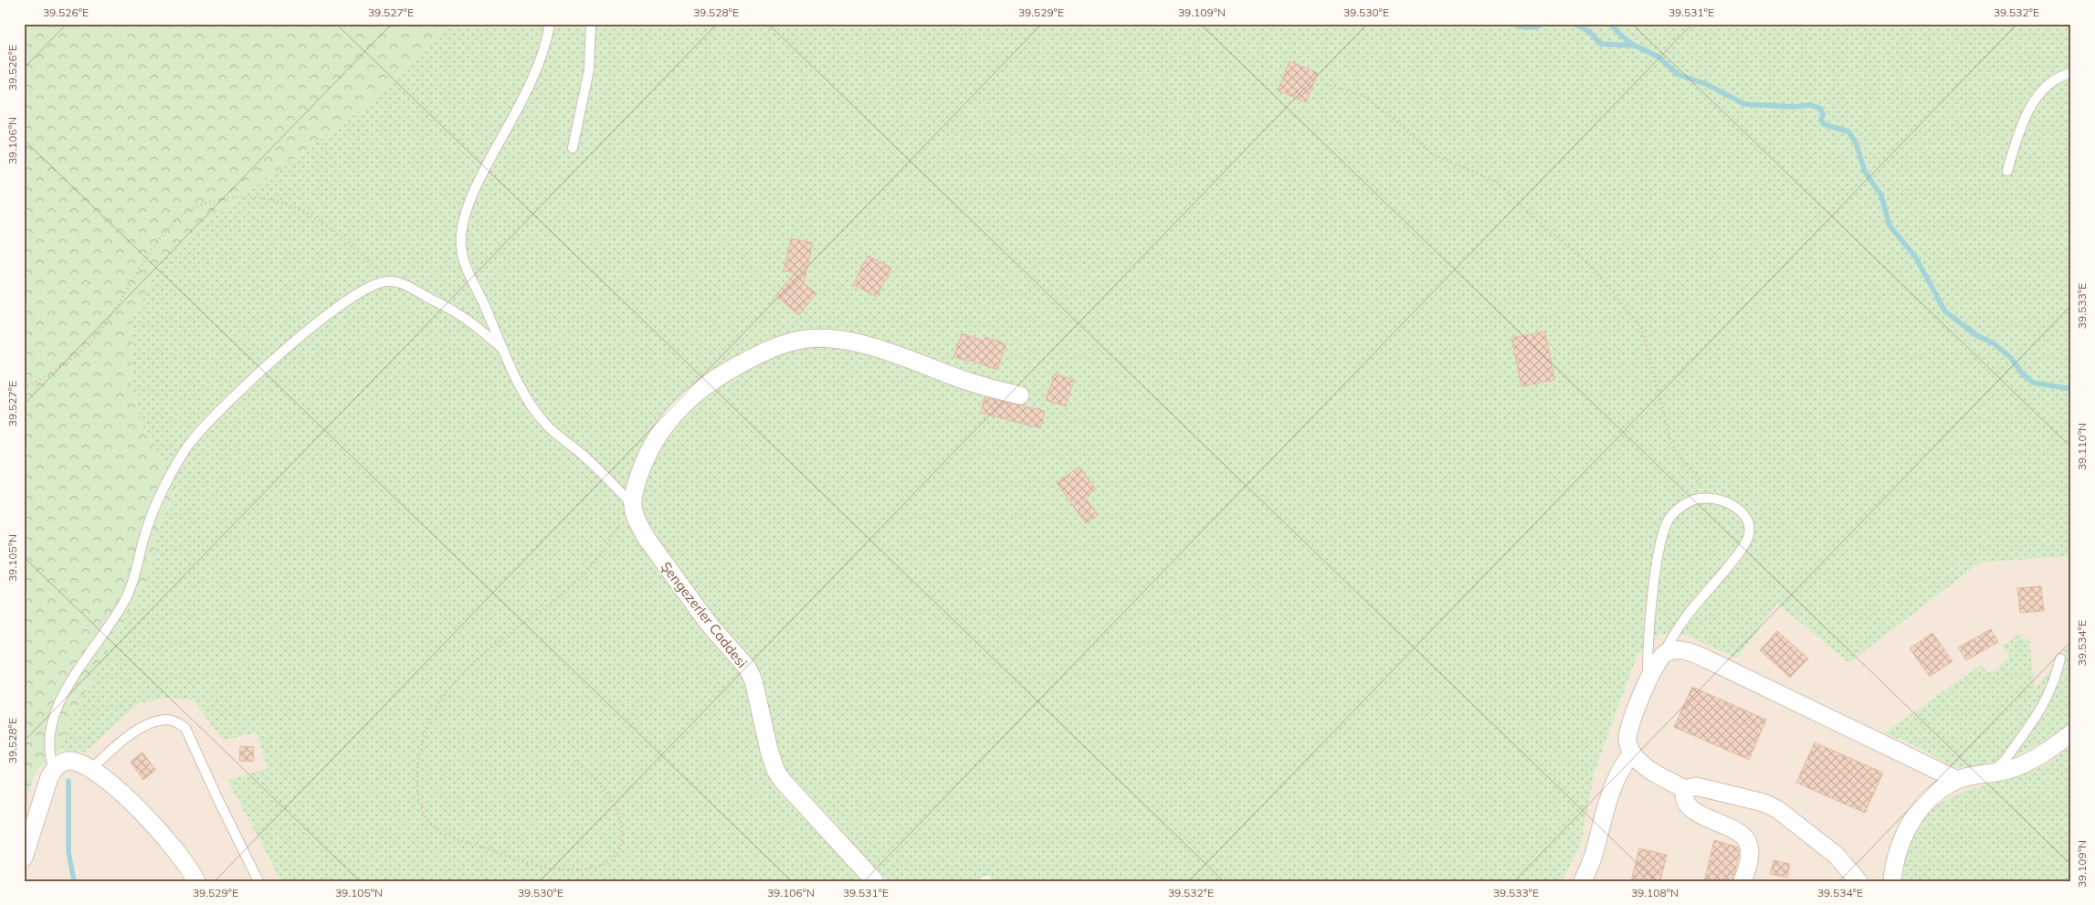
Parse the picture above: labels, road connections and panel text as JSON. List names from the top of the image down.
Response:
{
  "streets": {
    "street": ["Şengezerler Caddesi"]
  },
  "coordinates": [
    "39.526°E",
    "39.527°E",
    "39.528°E",
    "39.529°E",
    "39.109°N",
    "39.530°E",
    "39.531°E",
    "39.532°E",
    "39.106°N",
    "39.533°E",
    "39.110°N",
    "39.105°N",
    "39.534°E",
    "39.108°N"
  ]
}
